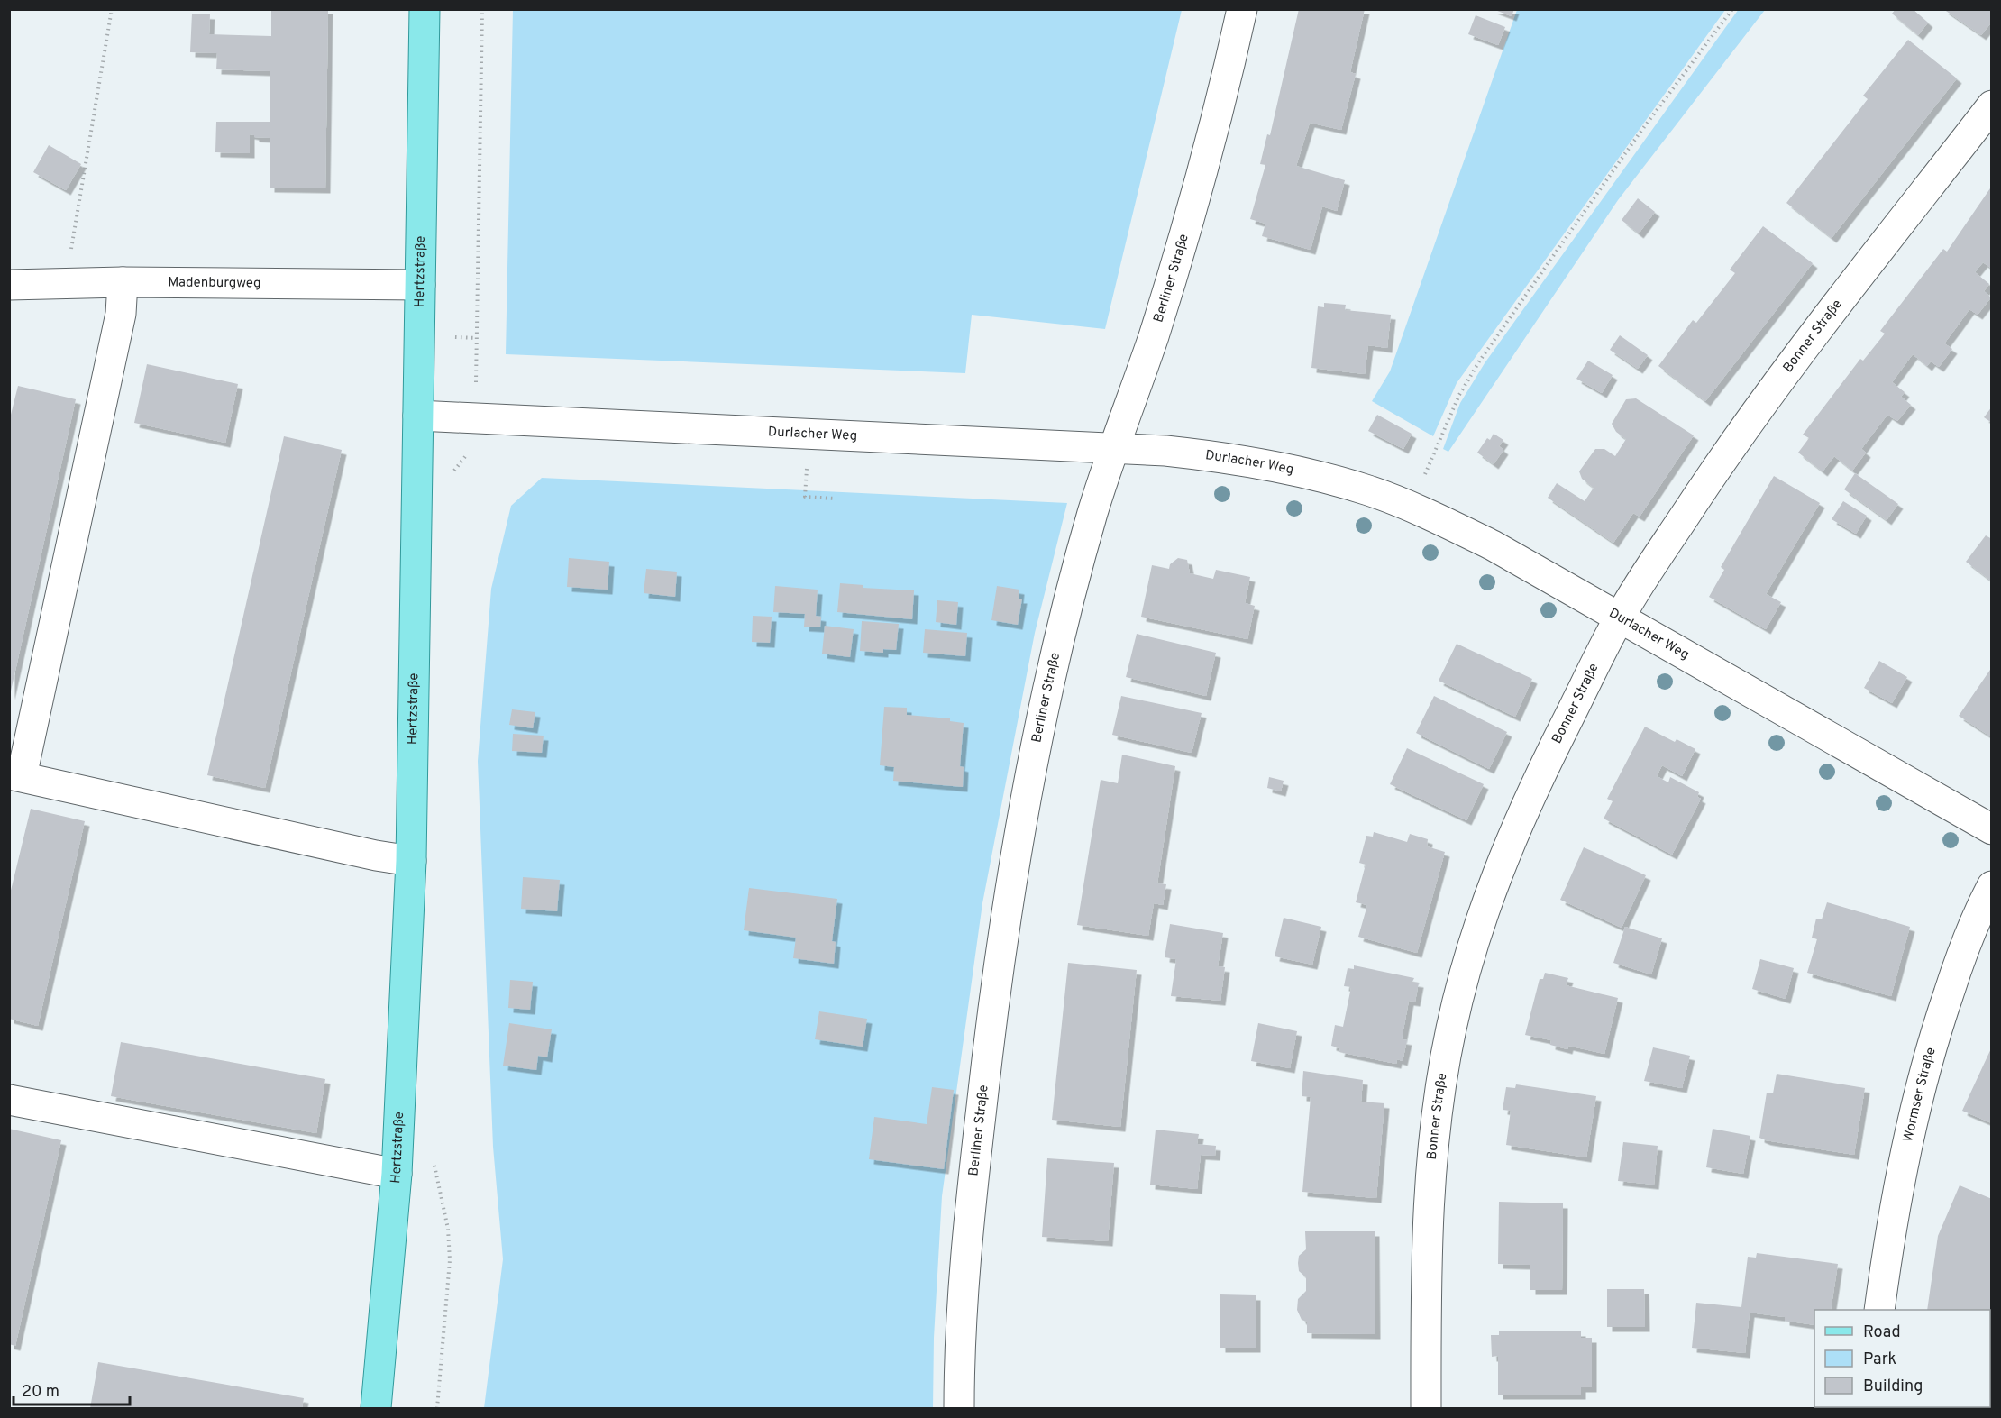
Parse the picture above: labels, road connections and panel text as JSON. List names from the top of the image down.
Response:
{
  "streets": {
    "main road": ["Hertzstraße"],
    "street": [
      "Berliner Straße",
      "Madenburgweg",
      "Bonner Straße",
      "Durlacher Weg",
      "Wormser Straße"
    ]
  },
  "crossings": [
    ["Hertzstraße", "Madenburgweg"],
    ["Hertzstraße", "Durlacher Weg"],
    ["Berliner Straße", "Durlacher Weg"],
    ["Bonner Straße", "Durlacher Weg"]
  ],
  "legend": ["Road", "Park", "Building"],
  "scale_bar": "20 m"
}
